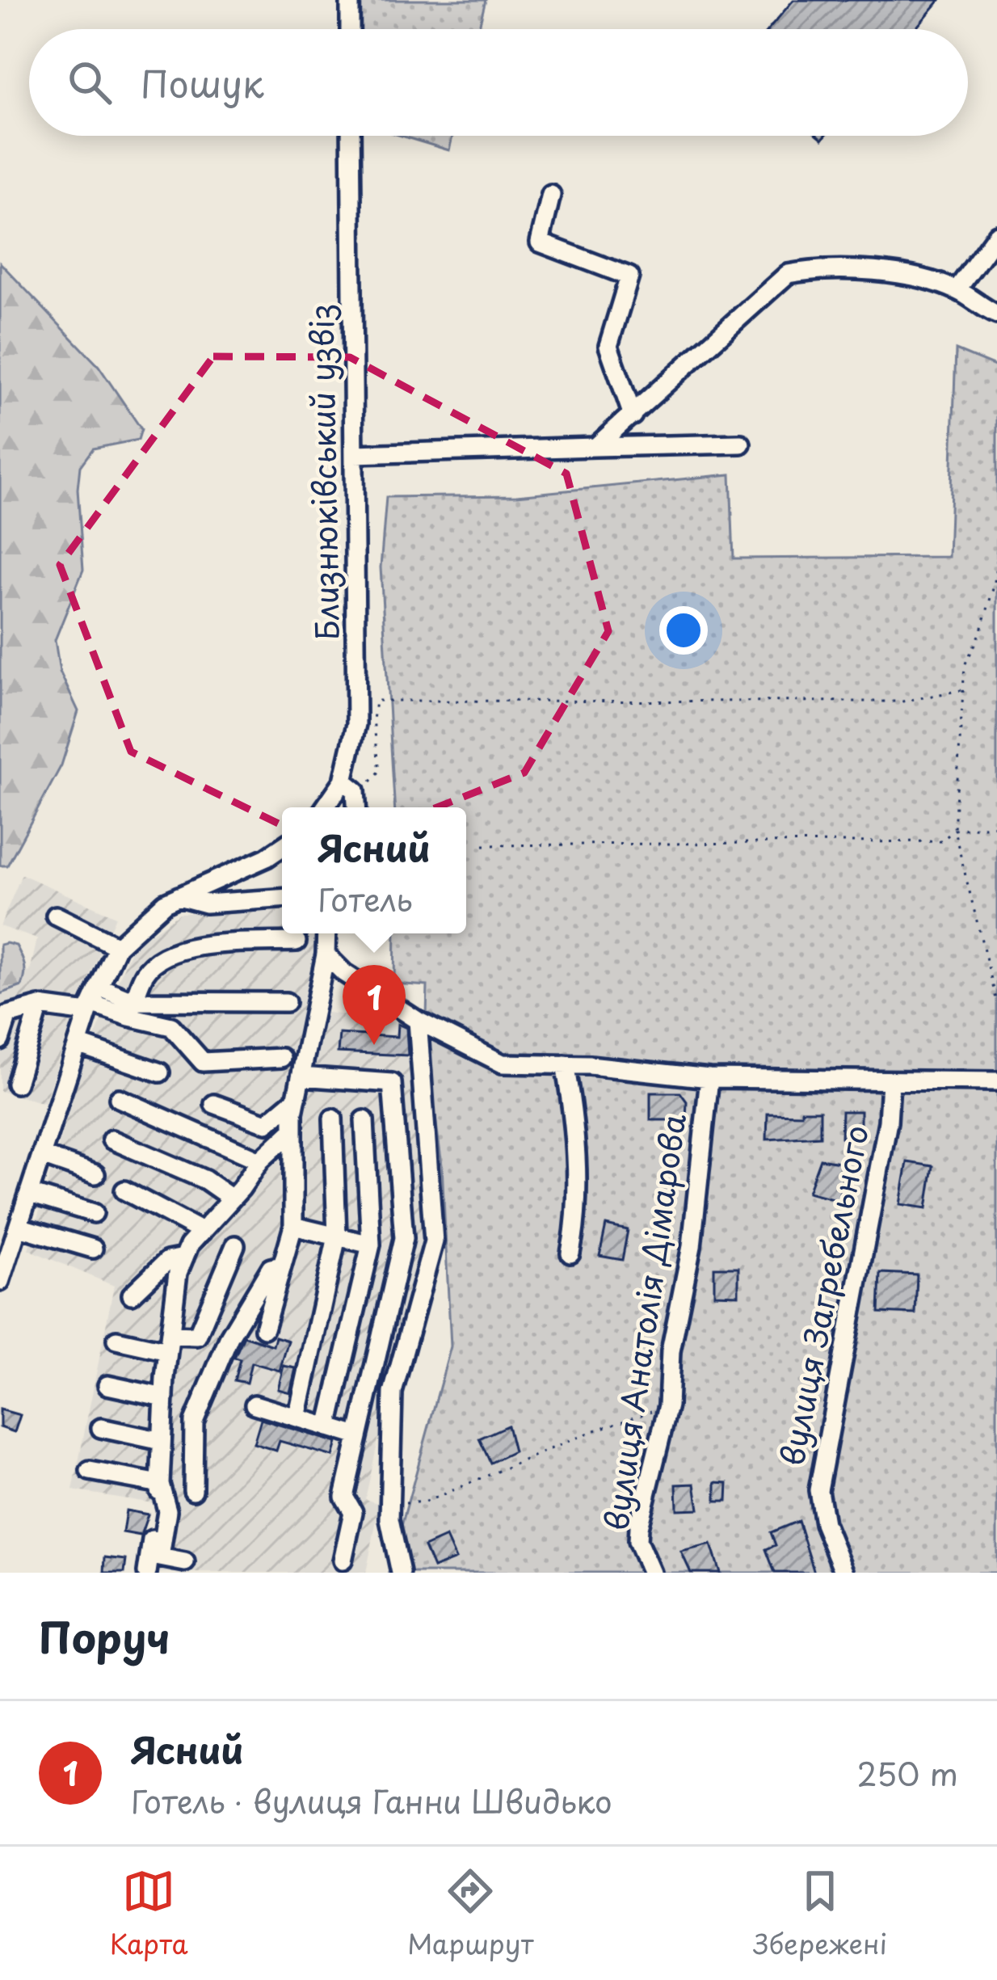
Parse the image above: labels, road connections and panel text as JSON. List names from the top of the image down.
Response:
{
  "streets": {
    "street": ["Близнюківський узвіз", "вулиця Загребельного", "вулиця Анатолія Дімарова"]
  },
  "page": {
    "search": "Пошук",
    "popup": ["Ясний", "Готель"],
    "pins": "1",
    "heading": "Поруч",
    "list": [
      {
        "mark": "1",
        "name": "Ясний",
        "note": "Готель · вулиця Ганни Швидько",
        "value": "250 m"
      }
    ],
    "nav": ["Карта", "Маршрут", "Збережені"]
  }
}
